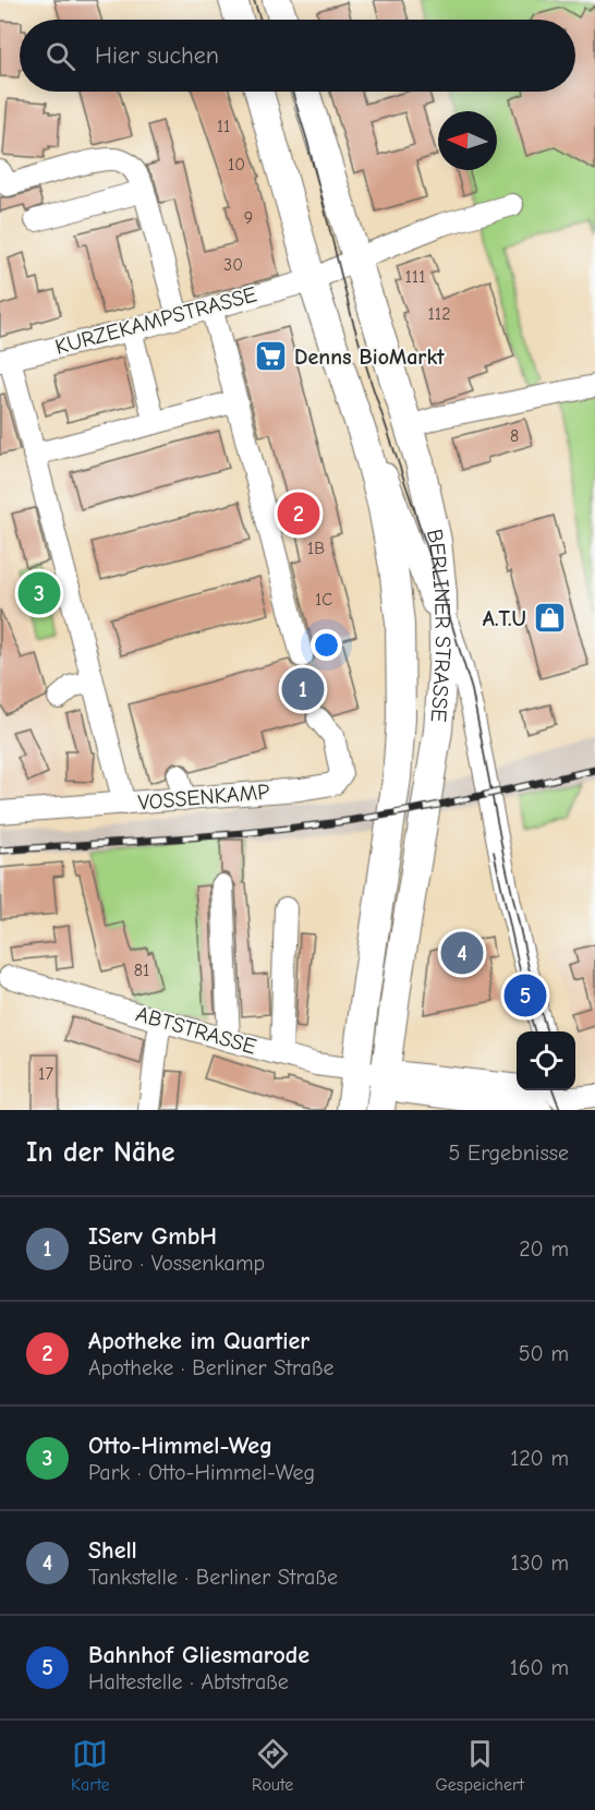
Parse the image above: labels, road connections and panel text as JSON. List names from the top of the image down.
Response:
{
  "streets": {
    "main road": ["BERLINER STRASSE"],
    "street": ["KURZEKAMPSTRASSE", "VOSSENKAMP", "ABTSTRASSE"]
  },
  "crossings": [
    ["KURZEKAMPSTRASSE", "BERLINER STRASSE"],
    ["BERLINER STRASSE", "ABTSTRASSE"]
  ],
  "places": {
    "supermarket": ["Denns BioMarkt"],
    "shop": ["A.T.U"]
  },
  "house_numbers": [
    "11",
    "10",
    "9",
    "30",
    "111",
    "112",
    "8",
    "1B",
    "1C",
    "81",
    "17"
  ],
  "north": "left",
  "page": {
    "search": "Hier suchen",
    "pins": [
      "2",
      "3",
      "1",
      "4",
      "5"
    ],
    "heading": ["In der Nähe", "5 Ergebnisse"],
    "list": [
      {
        "mark": "1",
        "name": "IServ GmbH",
        "note": "Büro · Vossenkamp",
        "value": "20 m"
      },
      {
        "mark": "2",
        "name": "Apotheke im Quartier",
        "note": "Apotheke · Berliner Straße",
        "value": "50 m"
      },
      {
        "mark": "3",
        "name": "Otto-Himmel-Weg",
        "note": "Park · Otto-Himmel-Weg",
        "value": "120 m"
      },
      {
        "mark": "4",
        "name": "Shell",
        "note": "Tankstelle · Berliner Straße",
        "value": "130 m"
      },
      {
        "mark": "5",
        "name": "Bahnhof Gliesmarode",
        "note": "Haltestelle · Abtstraße",
        "value": "160 m"
      }
    ],
    "nav": ["Karte", "Route", "Gespeichert"]
  }
}
